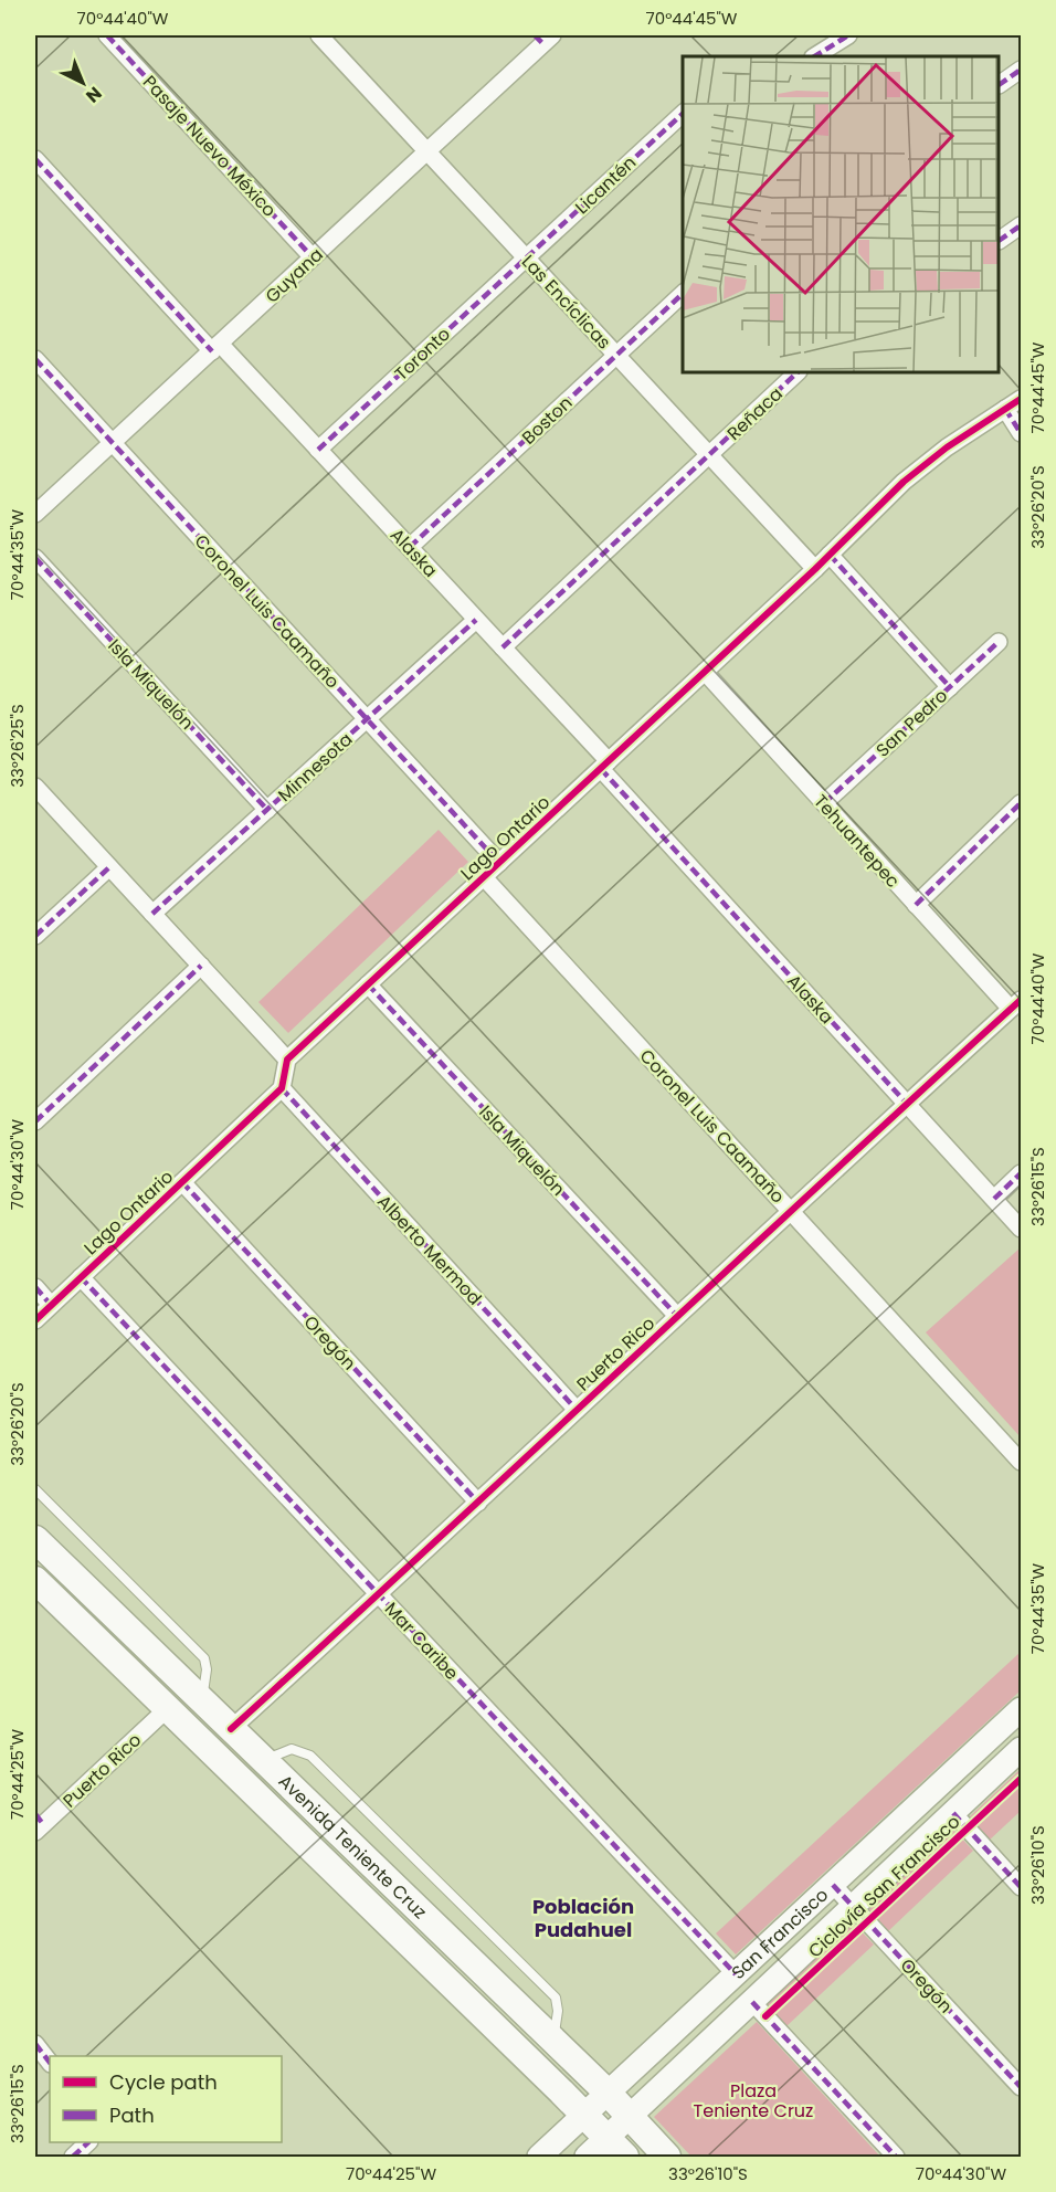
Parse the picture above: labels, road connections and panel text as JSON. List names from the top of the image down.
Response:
{
  "streets": {
    "main road": ["Avenida Teniente Cruz", "San Francisco"],
    "street": [
      "Pasaje Nuevo México",
      "Licantén",
      "Guyana",
      "Las Encíclicas",
      "Toronto",
      "Reñaca",
      "Boston",
      "Alaska",
      "Coronel Luis Caamaño",
      "Isla Miquelón",
      "San Pedro",
      "Minnesota",
      "Lago Ontario",
      "Tehuantepec",
      "Alberto Mermod",
      "Oregón",
      "Puerto Rico",
      "Mar Caribe"
    ],
    "cycle path": ["Ciclovía San Francisco"]
  },
  "crossings": [
    ["Pasaje Nuevo México", "Guyana"],
    ["Licantén", "Las Encíclicas"],
    ["Licantén", "Toronto"],
    ["Guyana", "Las Encíclicas"],
    ["Guyana", "Alaska"],
    ["Guyana", "Coronel Luis Caamaño"],
    ["Las Encíclicas", "Toronto"],
    ["Las Encíclicas", "Reñaca"],
    ["Las Encíclicas", "Boston"],
    ["Las Encíclicas", "Lago Ontario"],
    ["Toronto", "Alaska"],
    ["Boston", "Alaska"],
    ["Alaska", "Minnesota"],
    ["Alaska", "Lago Ontario"],
    ["Alaska", "Puerto Rico"],
    ["Coronel Luis Caamaño", "Minnesota"],
    ["Coronel Luis Caamaño", "Lago Ontario"],
    ["Coronel Luis Caamaño", "Puerto Rico"],
    ["Isla Miquelón", "Minnesota"],
    ["Isla Miquelón", "Lago Ontario"],
    ["Isla Miquelón", "Puerto Rico"],
    ["San Pedro", "Tehuantepec"],
    ["Lago Ontario", "Tehuantepec"],
    ["Lago Ontario", "Alberto Mermod"],
    ["Lago Ontario", "Oregón"],
    ["Lago Ontario", "Mar Caribe"],
    ["Tehuantepec", "Puerto Rico"],
    ["Alberto Mermod", "Puerto Rico"],
    ["Oregón", "Puerto Rico"],
    ["Oregón", "San Francisco"],
    ["Puerto Rico", "Mar Caribe"],
    ["Puerto Rico", "Avenida Teniente Cruz"],
    ["Mar Caribe", "San Francisco"],
    ["Avenida Teniente Cruz", "San Francisco"]
  ],
  "districts": ["Población Pudahuel"],
  "parks": ["Plaza Teniente Cruz"],
  "legend": ["Cycle path", "Path"],
  "north": "bottom right",
  "coordinates": [
    "70°44'40\"W",
    "70°44'45\"W",
    "33°26'20\"S",
    "70°44'35\"W",
    "33°26'25\"S",
    "70°44'30\"W",
    "33°26'15\"S",
    "70°44'25\"W",
    "33°26'10\"S"
  ]
}
